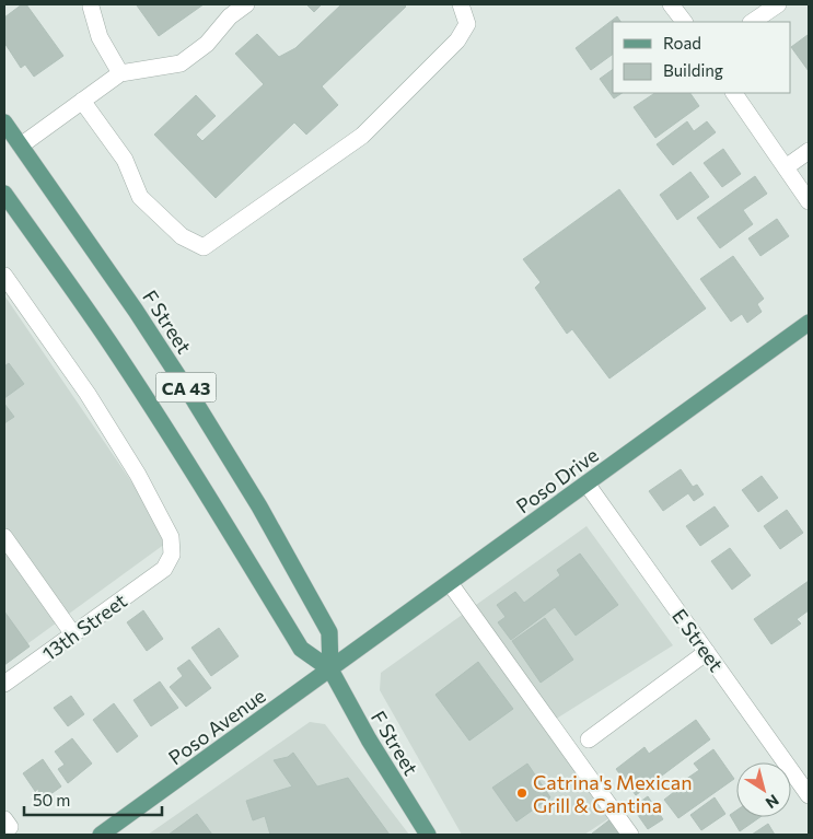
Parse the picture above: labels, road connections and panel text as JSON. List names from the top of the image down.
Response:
{
  "streets": {
    "main road": [
      "F Street",
      "CA 43",
      "Poso Drive",
      "Poso Avenue"
    ],
    "street": ["13th Street", "E Street"]
  },
  "crossings": [
    ["F Street", "Poso Drive"],
    ["F Street", "Poso Avenue"],
    ["Poso Drive", "E Street"],
    ["Poso Drive", "Poso Avenue"]
  ],
  "places": ["Catrina's Mexican Grill & Cantina"],
  "legend": ["Road", "Building"],
  "scale_bar": "50 m",
  "north": "bottom right"
}
